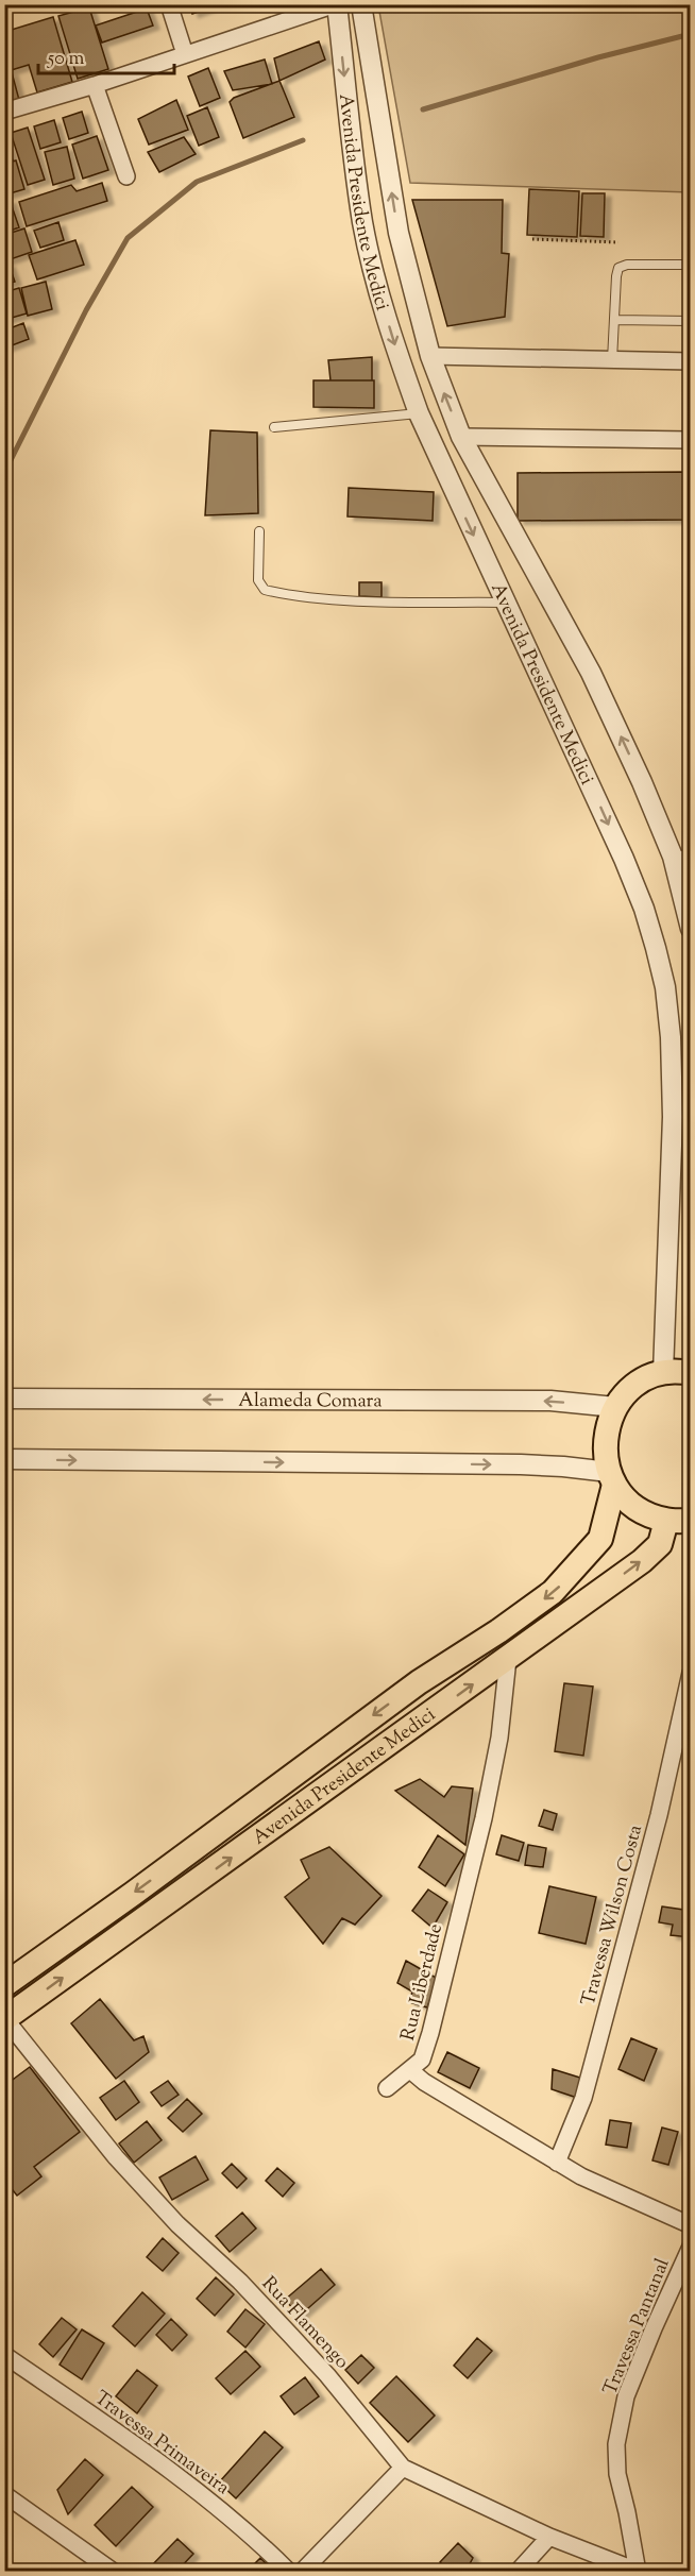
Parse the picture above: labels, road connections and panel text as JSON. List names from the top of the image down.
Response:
{
  "streets": {
    "main road": ["Avenida Presidente Medici"],
    "street": [
      "Alameda Comara",
      "Travessa Wilson Costa",
      "Rua Liberdade",
      "Rua Flamengo",
      "Travessa Pantanal",
      "Travessa Primaveira"
    ]
  },
  "crossings": [
    ["Avenida Presidente Medici", "Alameda Comara"],
    ["Avenida Presidente Medici", "Rua Liberdade"],
    ["Avenida Presidente Medici", "Rua Flamengo"],
    ["Travessa Wilson Costa", "Rua Liberdade"],
    ["Rua Flamengo", "Travessa Pantanal"]
  ],
  "scale_bar": "50 m"
}
